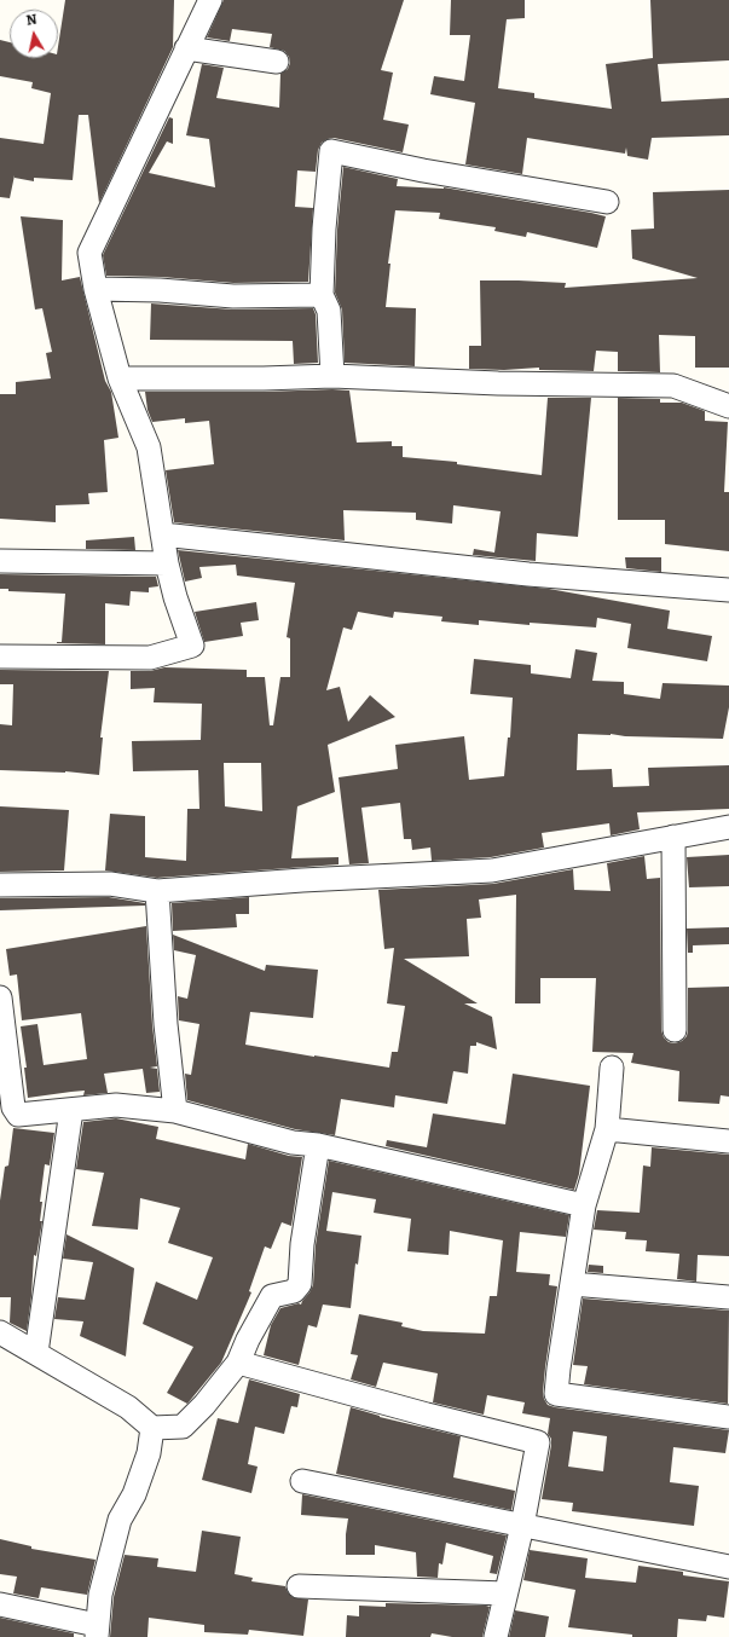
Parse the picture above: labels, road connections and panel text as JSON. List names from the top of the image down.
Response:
{
  "north": "top"
}
